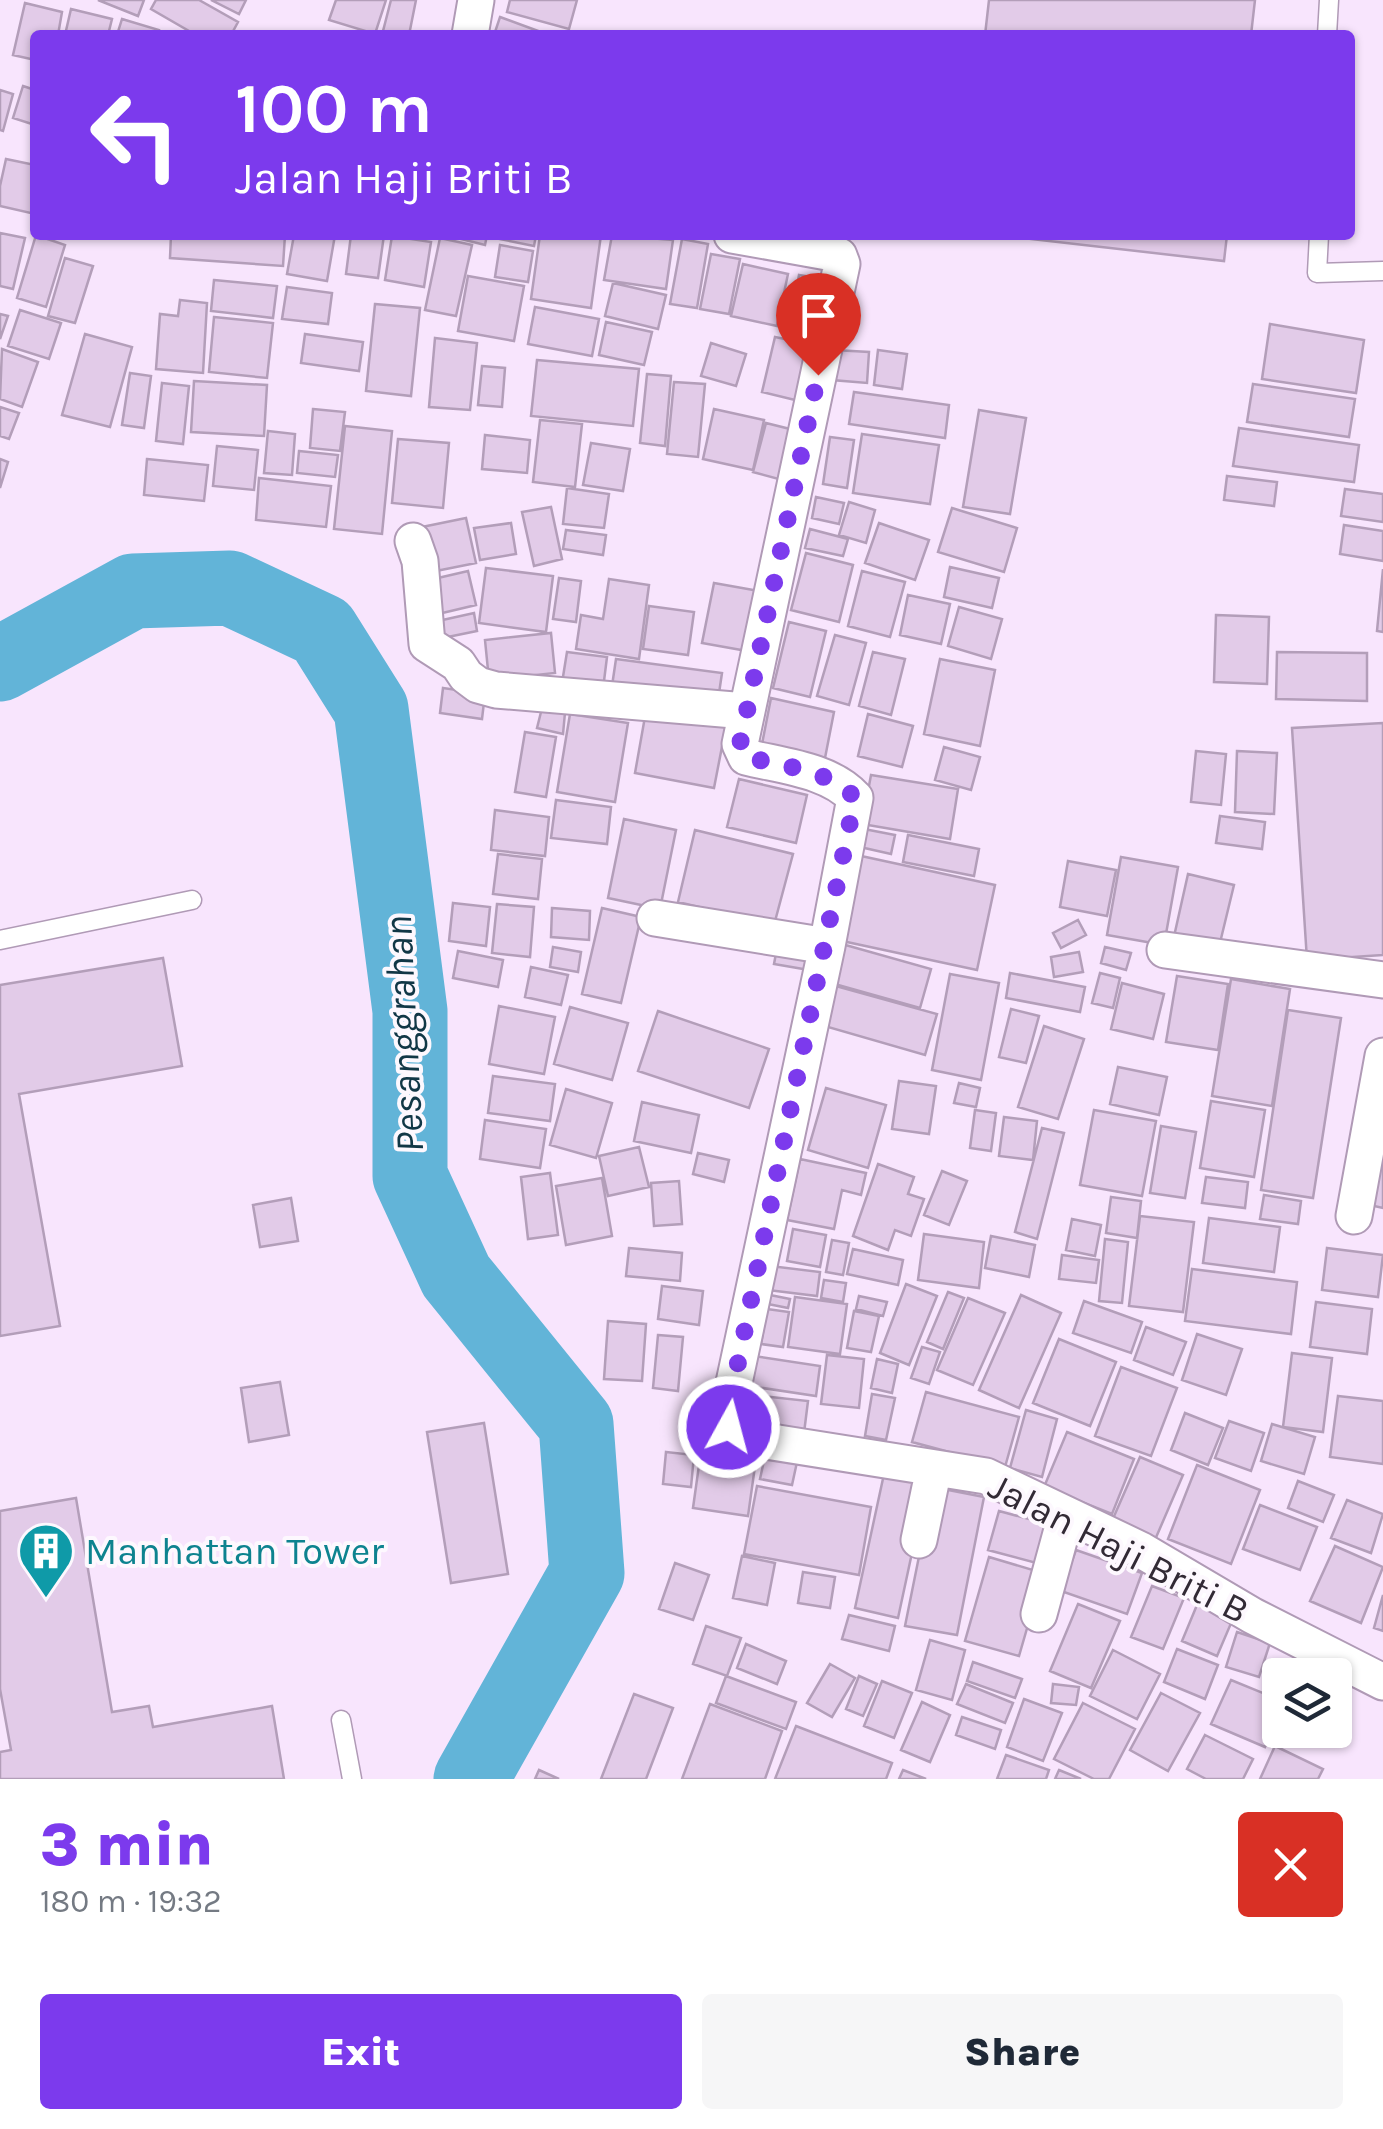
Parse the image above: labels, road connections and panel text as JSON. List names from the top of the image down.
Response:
{
  "streets": {
    "street": ["Jalan Haji Briti B"]
  },
  "water": ["Pesanggrahan"],
  "places": {
    "building": ["Manhattan Tower"]
  },
  "page": {
    "turn": ["100 m", "Jalan Haji Briti B"],
    "heading": ["3 min", "180 m · 19:32"],
    "buttons": ["Exit", "Share"]
  }
}
